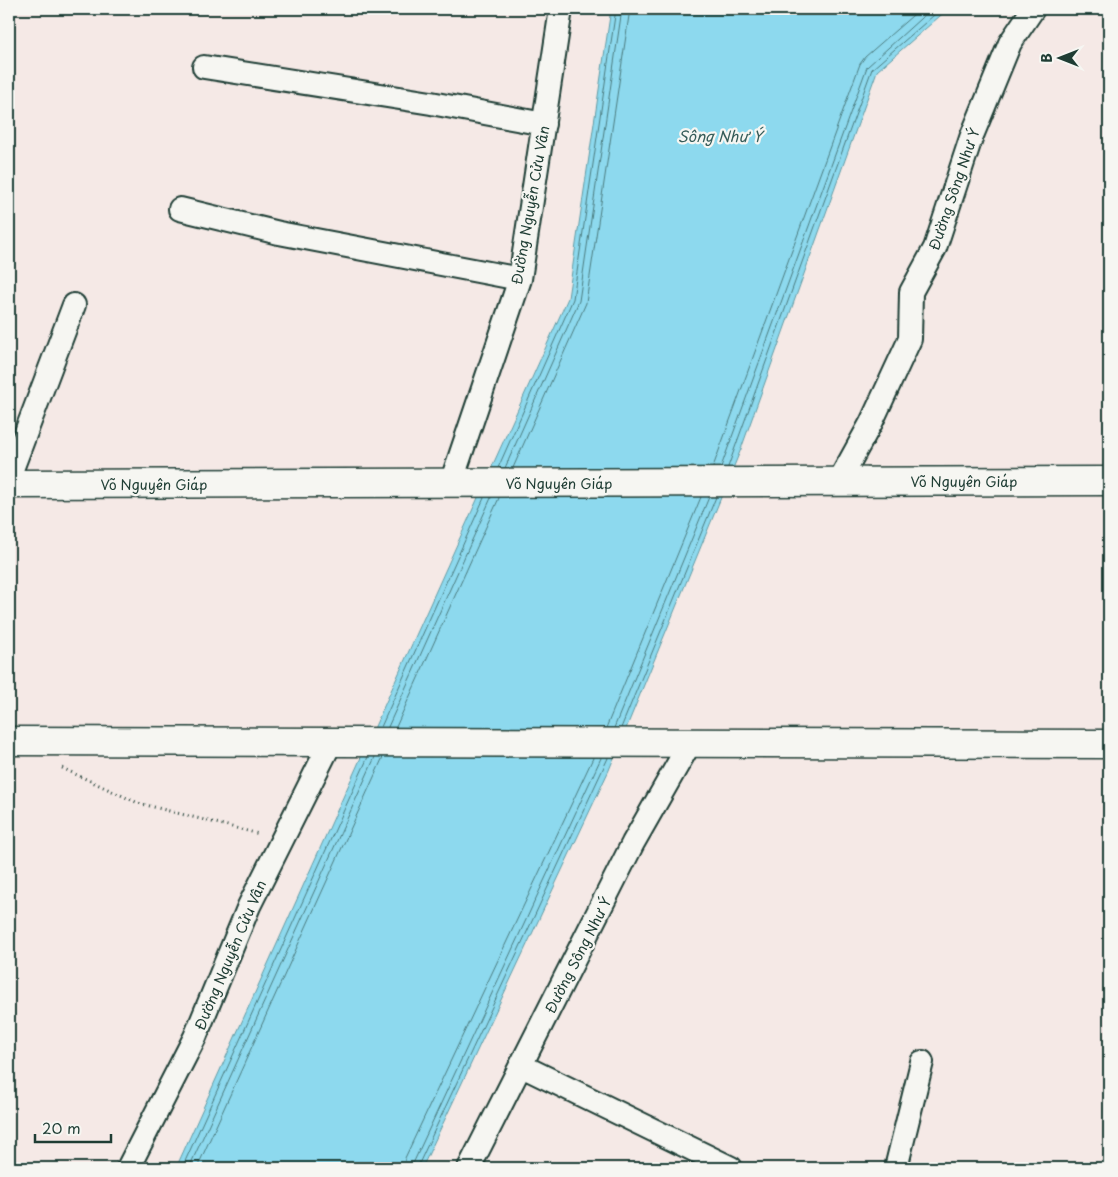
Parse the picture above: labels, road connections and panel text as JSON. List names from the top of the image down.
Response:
{
  "streets": {
    "street": ["Đường Sông Như Ý", "Đường Nguyễn Cửu Vân", "Võ Nguyên Giáp"]
  },
  "crossings": [
    ["Đường Sông Như Ý", "Võ Nguyên Giáp"],
    ["Đường Nguyễn Cửu Vân", "Võ Nguyên Giáp"]
  ],
  "water": ["Sông Như Ý"],
  "scale_bar": "20 m",
  "north": "left"
}
